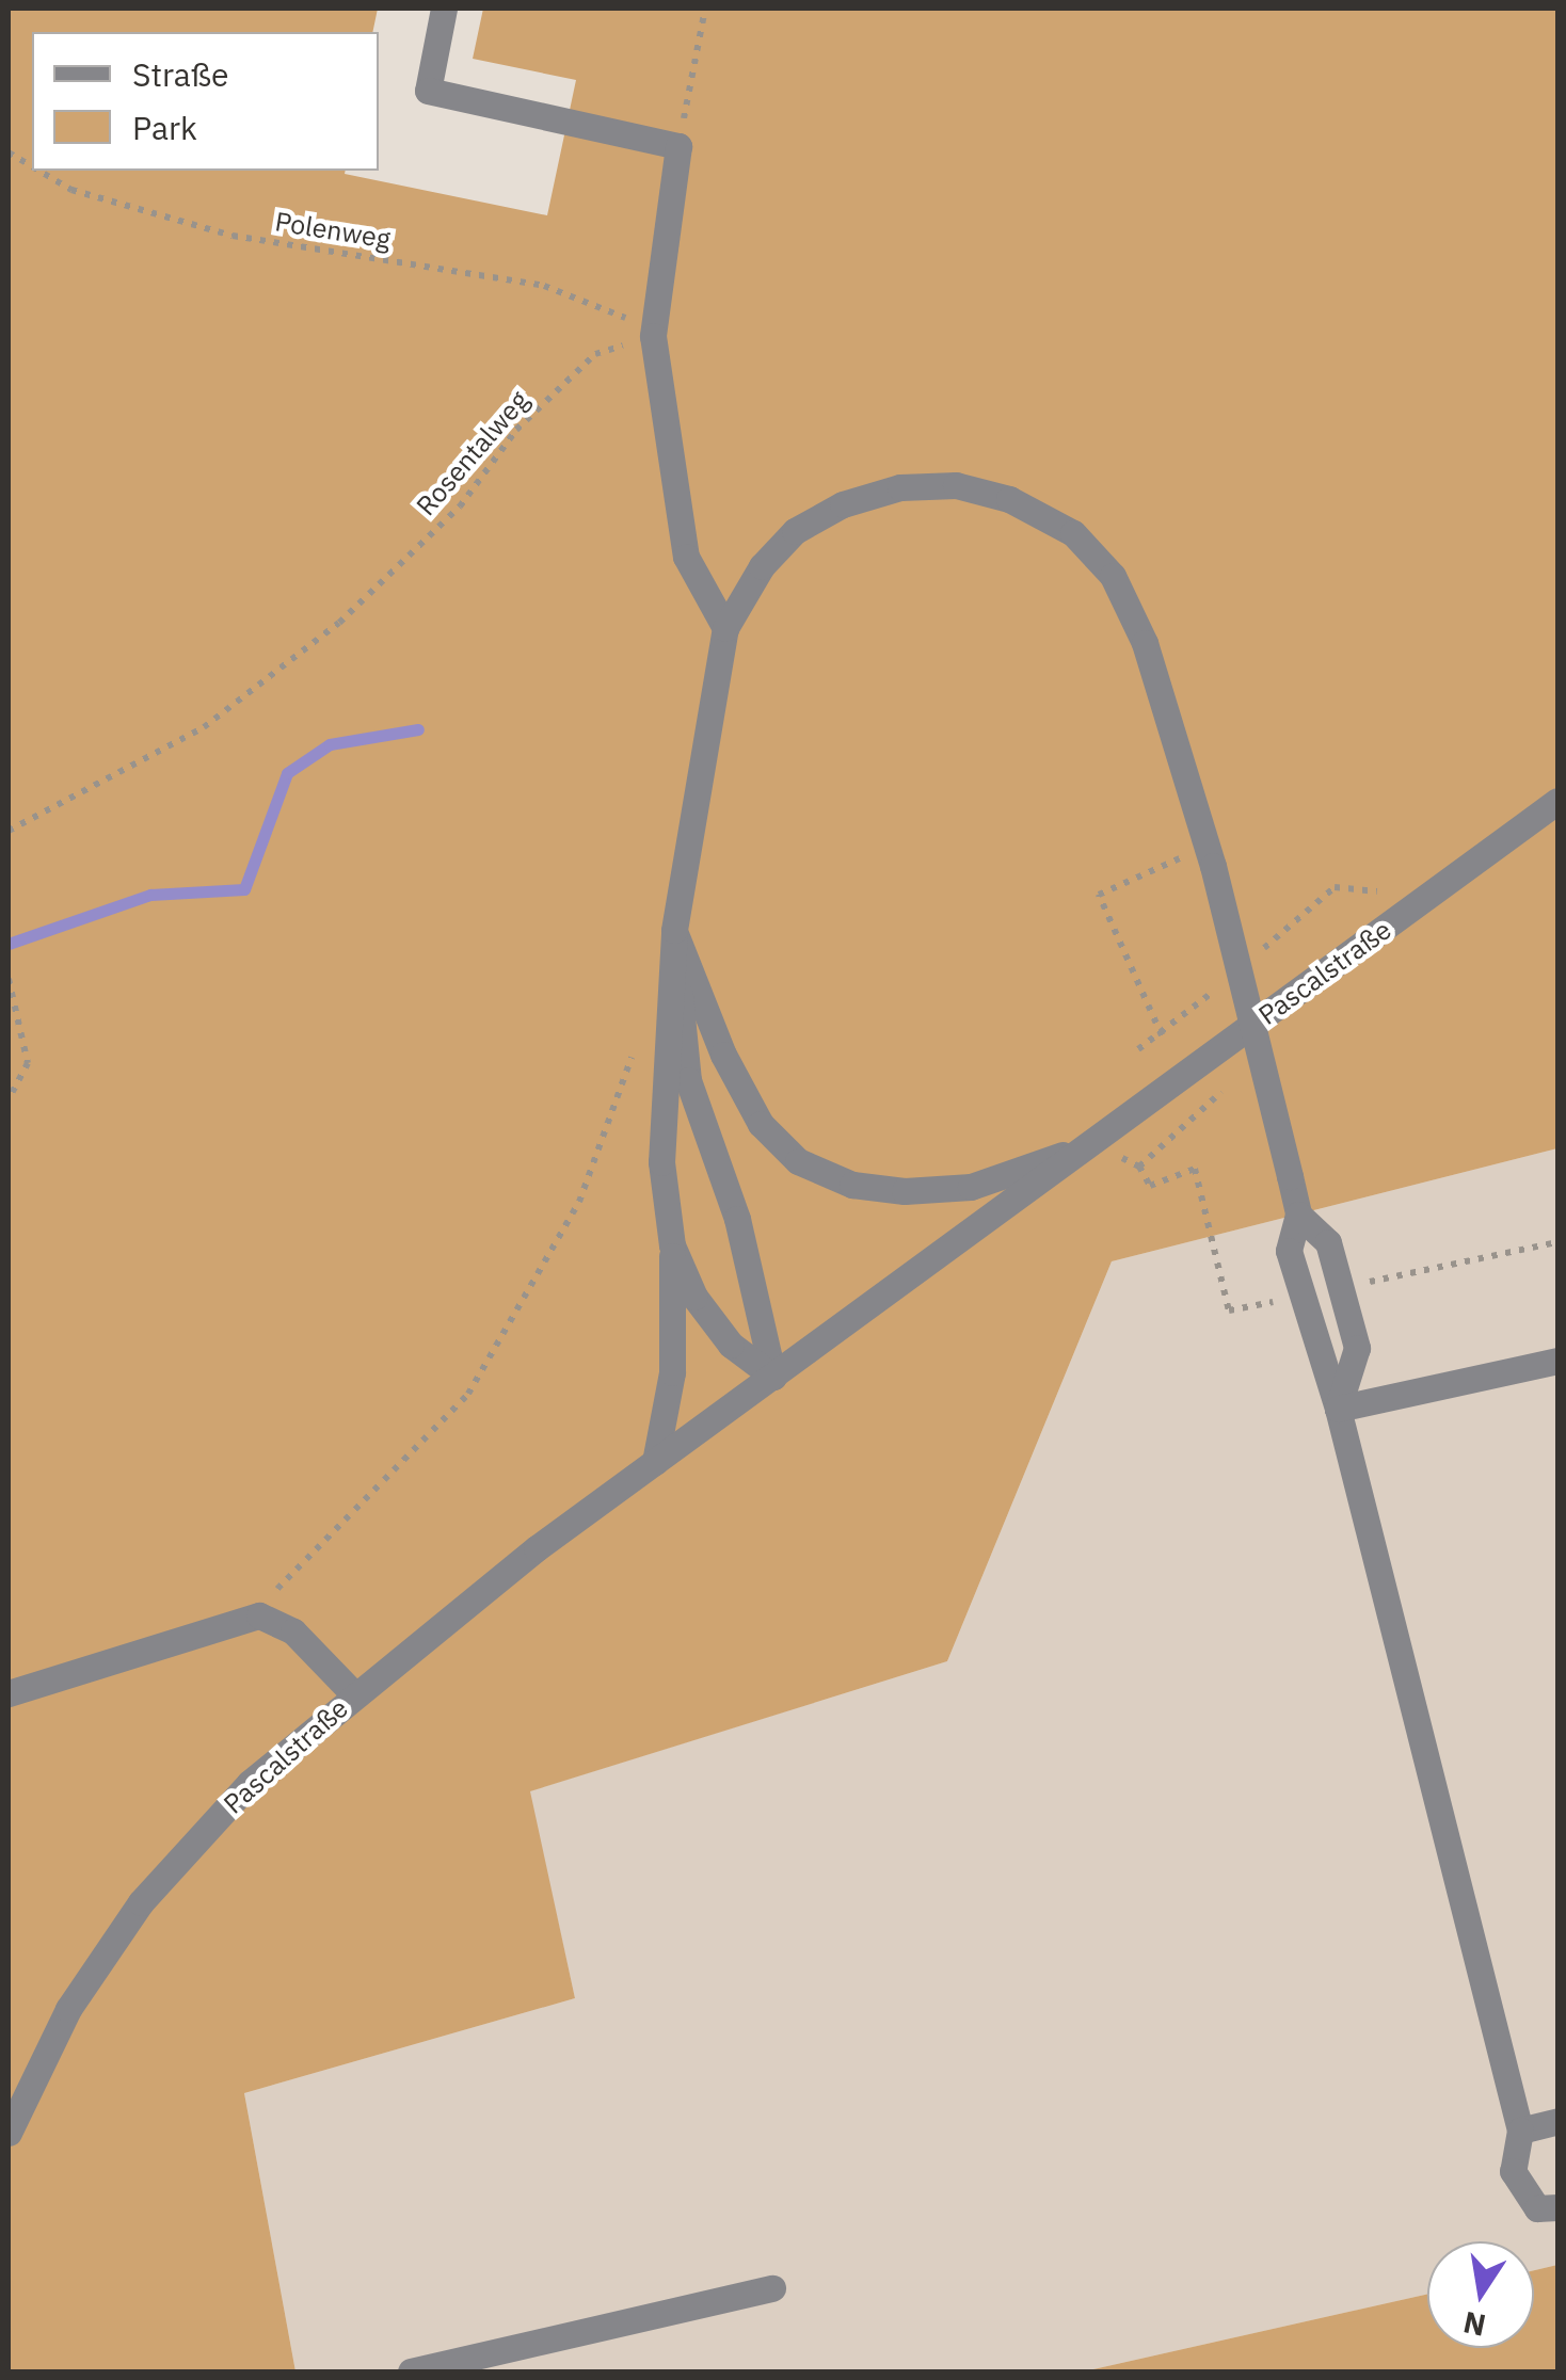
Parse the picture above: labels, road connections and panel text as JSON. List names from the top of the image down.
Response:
{
  "streets": {
    "street": ["Pascalstraße"],
    "path": ["Polenweg", "Rosentalweg"]
  },
  "crossings": [
    ["Polenweg", "Rosentalweg"]
  ],
  "legend": ["Straße", "Park"],
  "north": "bottom"
}
